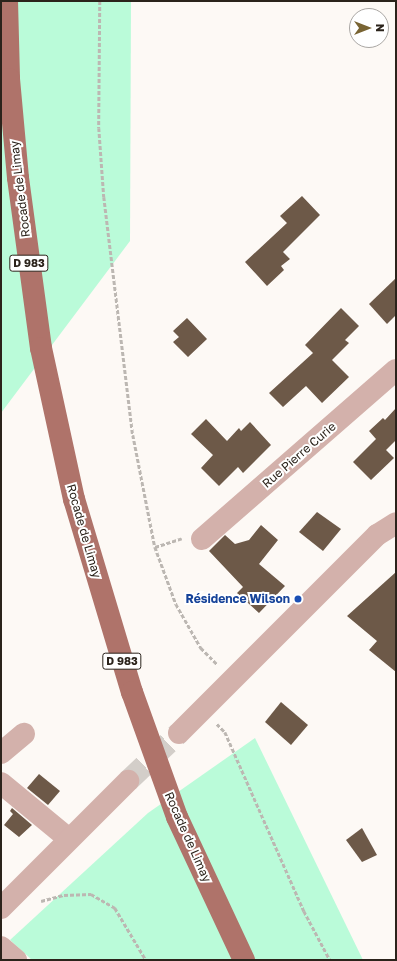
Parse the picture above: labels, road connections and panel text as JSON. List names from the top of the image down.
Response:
{
  "streets": {
    "main road": ["Rocade de Limay", "D 983"],
    "street": ["Rue Pierre Curie"]
  },
  "crossings": [
    ["Rocade de Limay", "D 983"]
  ],
  "places": ["Résidence Wilson"],
  "north": "right"
}
